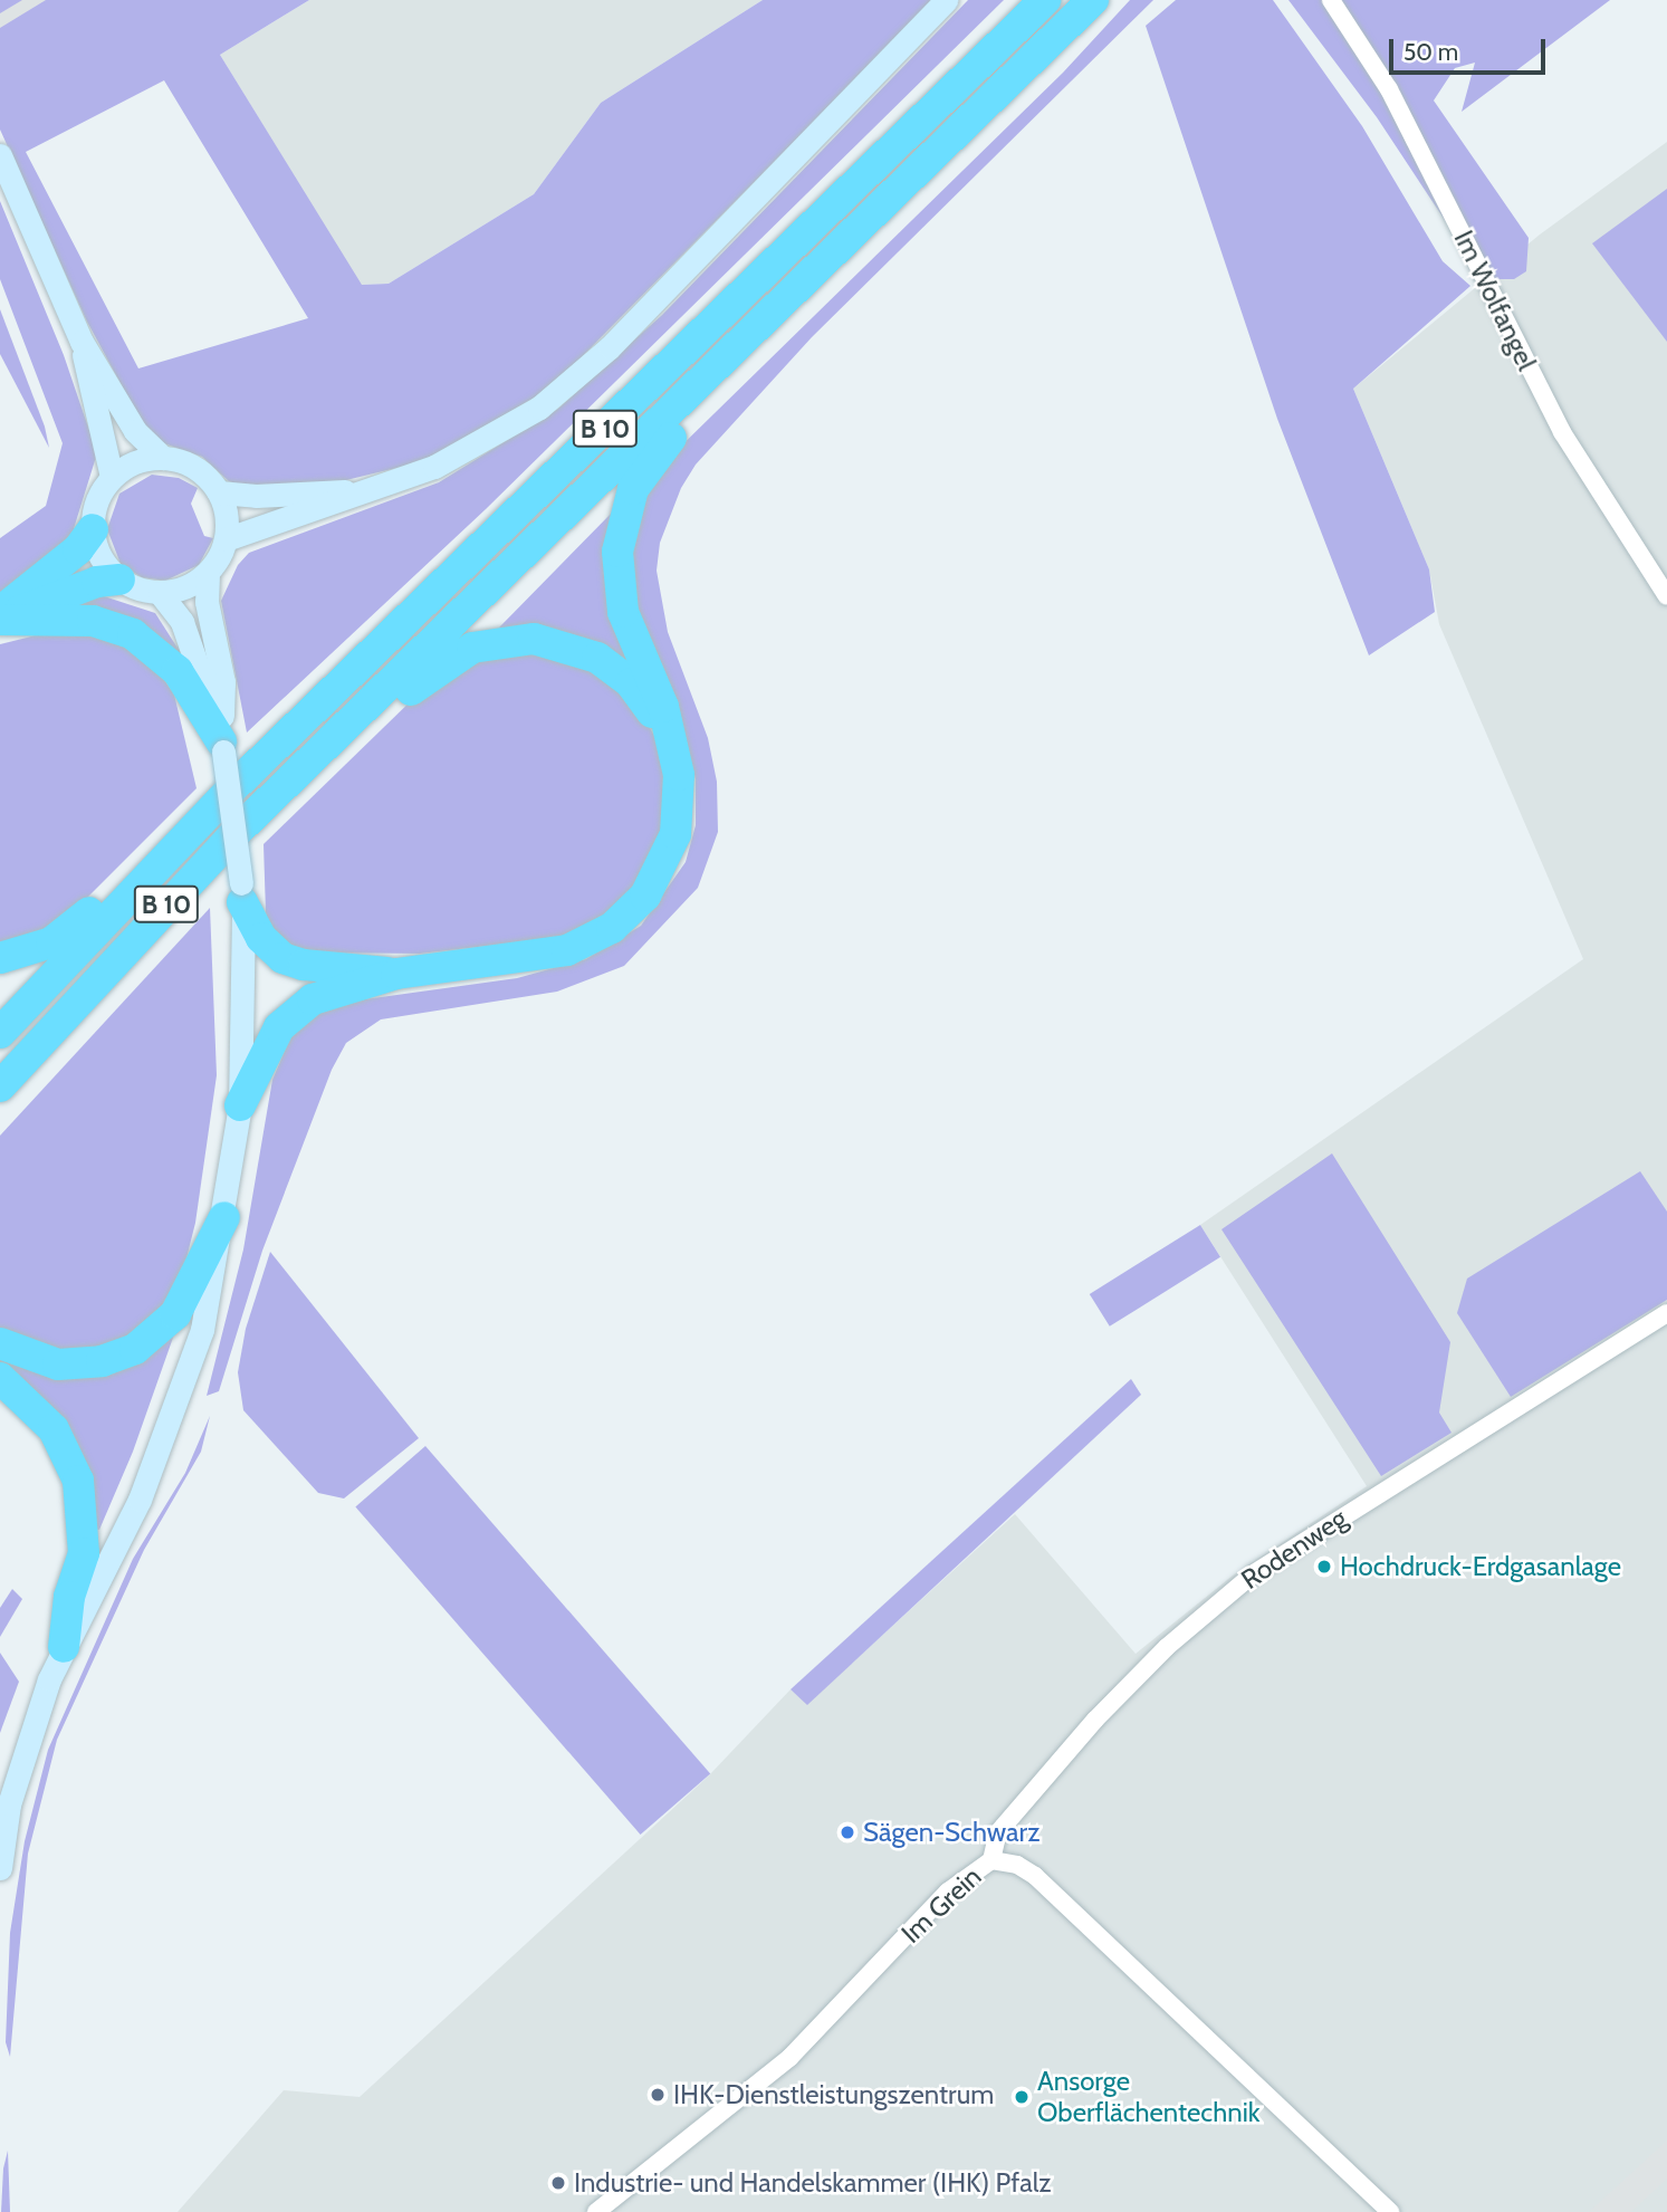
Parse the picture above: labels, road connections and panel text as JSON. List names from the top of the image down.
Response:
{
  "streets": {
    "highway": ["B 10"],
    "street": ["Im Wolfangel", "Rodenweg", "Im Grein"]
  },
  "crossings": [
    ["Rodenweg", "Im Grein"]
  ],
  "places": [
    "Hochdruck-Erdgasanlage",
    "Sägen-Schwarz",
    "IHK-Dienstleistungszentrum",
    "Ansorge Oberflächentechnik",
    "Industrie- und Handelskammer (IHK) Pfalz"
  ],
  "scale_bar": "50 m"
}
